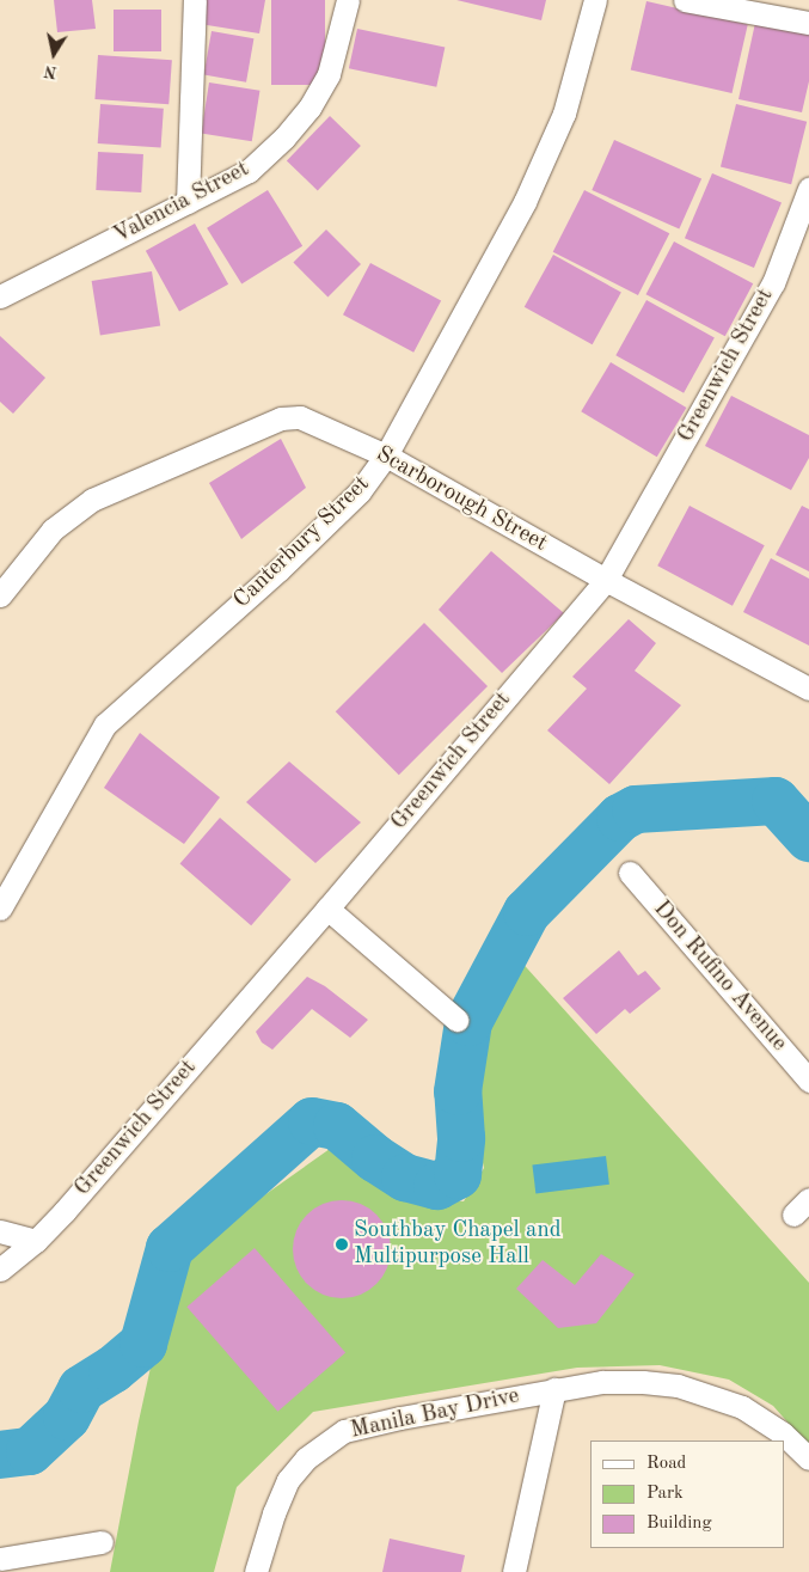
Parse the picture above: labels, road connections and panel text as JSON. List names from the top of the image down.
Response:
{
  "streets": {
    "street": [
      "Valencia Street",
      "Greenwich Street",
      "Scarborough Street",
      "Canterbury Street",
      "Don Rufino Avenue",
      "Manila Bay Drive"
    ]
  },
  "crossings": [
    ["Greenwich Street", "Scarborough Street"],
    ["Scarborough Street", "Canterbury Street"]
  ],
  "places": ["Southbay Chapel and Multipurpose Hall"],
  "legend": ["Road", "Park", "Building"],
  "north": "bottom"
}
